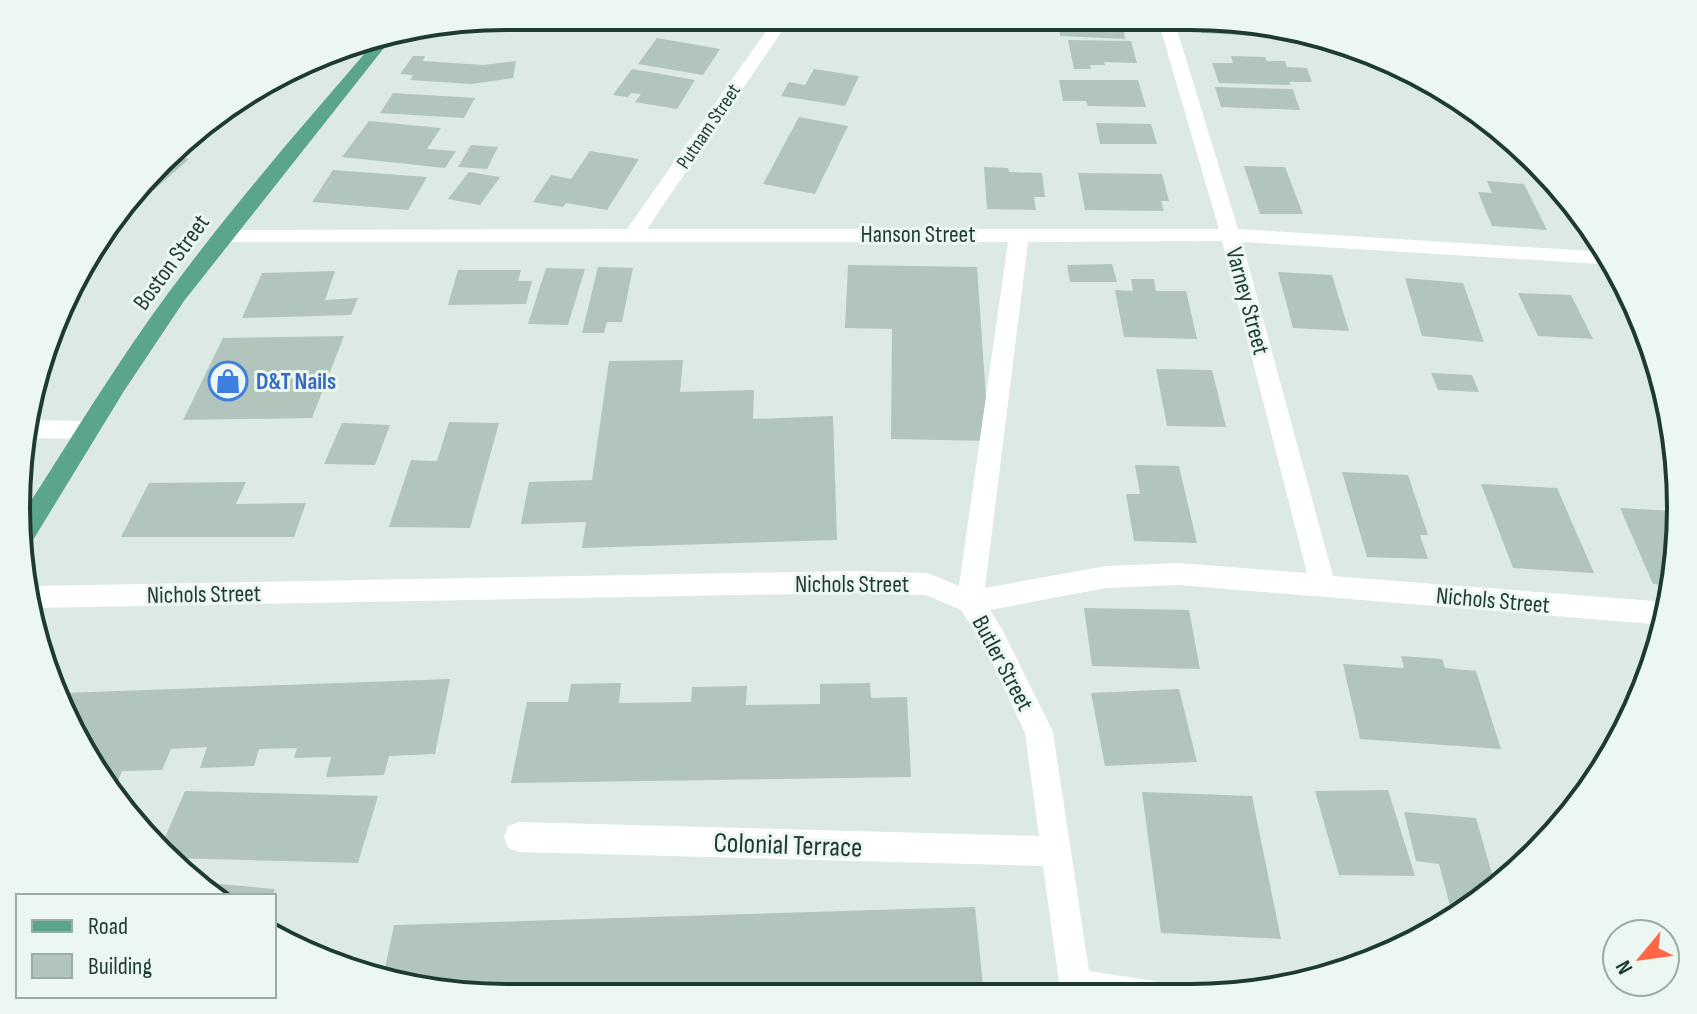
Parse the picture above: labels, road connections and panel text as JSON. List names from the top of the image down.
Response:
{
  "streets": {
    "main road": ["Boston Street"],
    "street": [
      "Putnam Street",
      "Hanson Street",
      "Varney Street",
      "Nichols Street",
      "Butler Street",
      "Colonial Terrace"
    ]
  },
  "crossings": [
    ["Putnam Street", "Hanson Street"],
    ["Hanson Street", "Boston Street"],
    ["Hanson Street", "Varney Street"],
    ["Hanson Street", "Butler Street"],
    ["Varney Street", "Nichols Street"],
    ["Nichols Street", "Butler Street"],
    ["Butler Street", "Colonial Terrace"]
  ],
  "places": {
    "shop": ["D&T Nails"]
  },
  "legend": ["Road", "Building"],
  "north": "bottom left"
}
